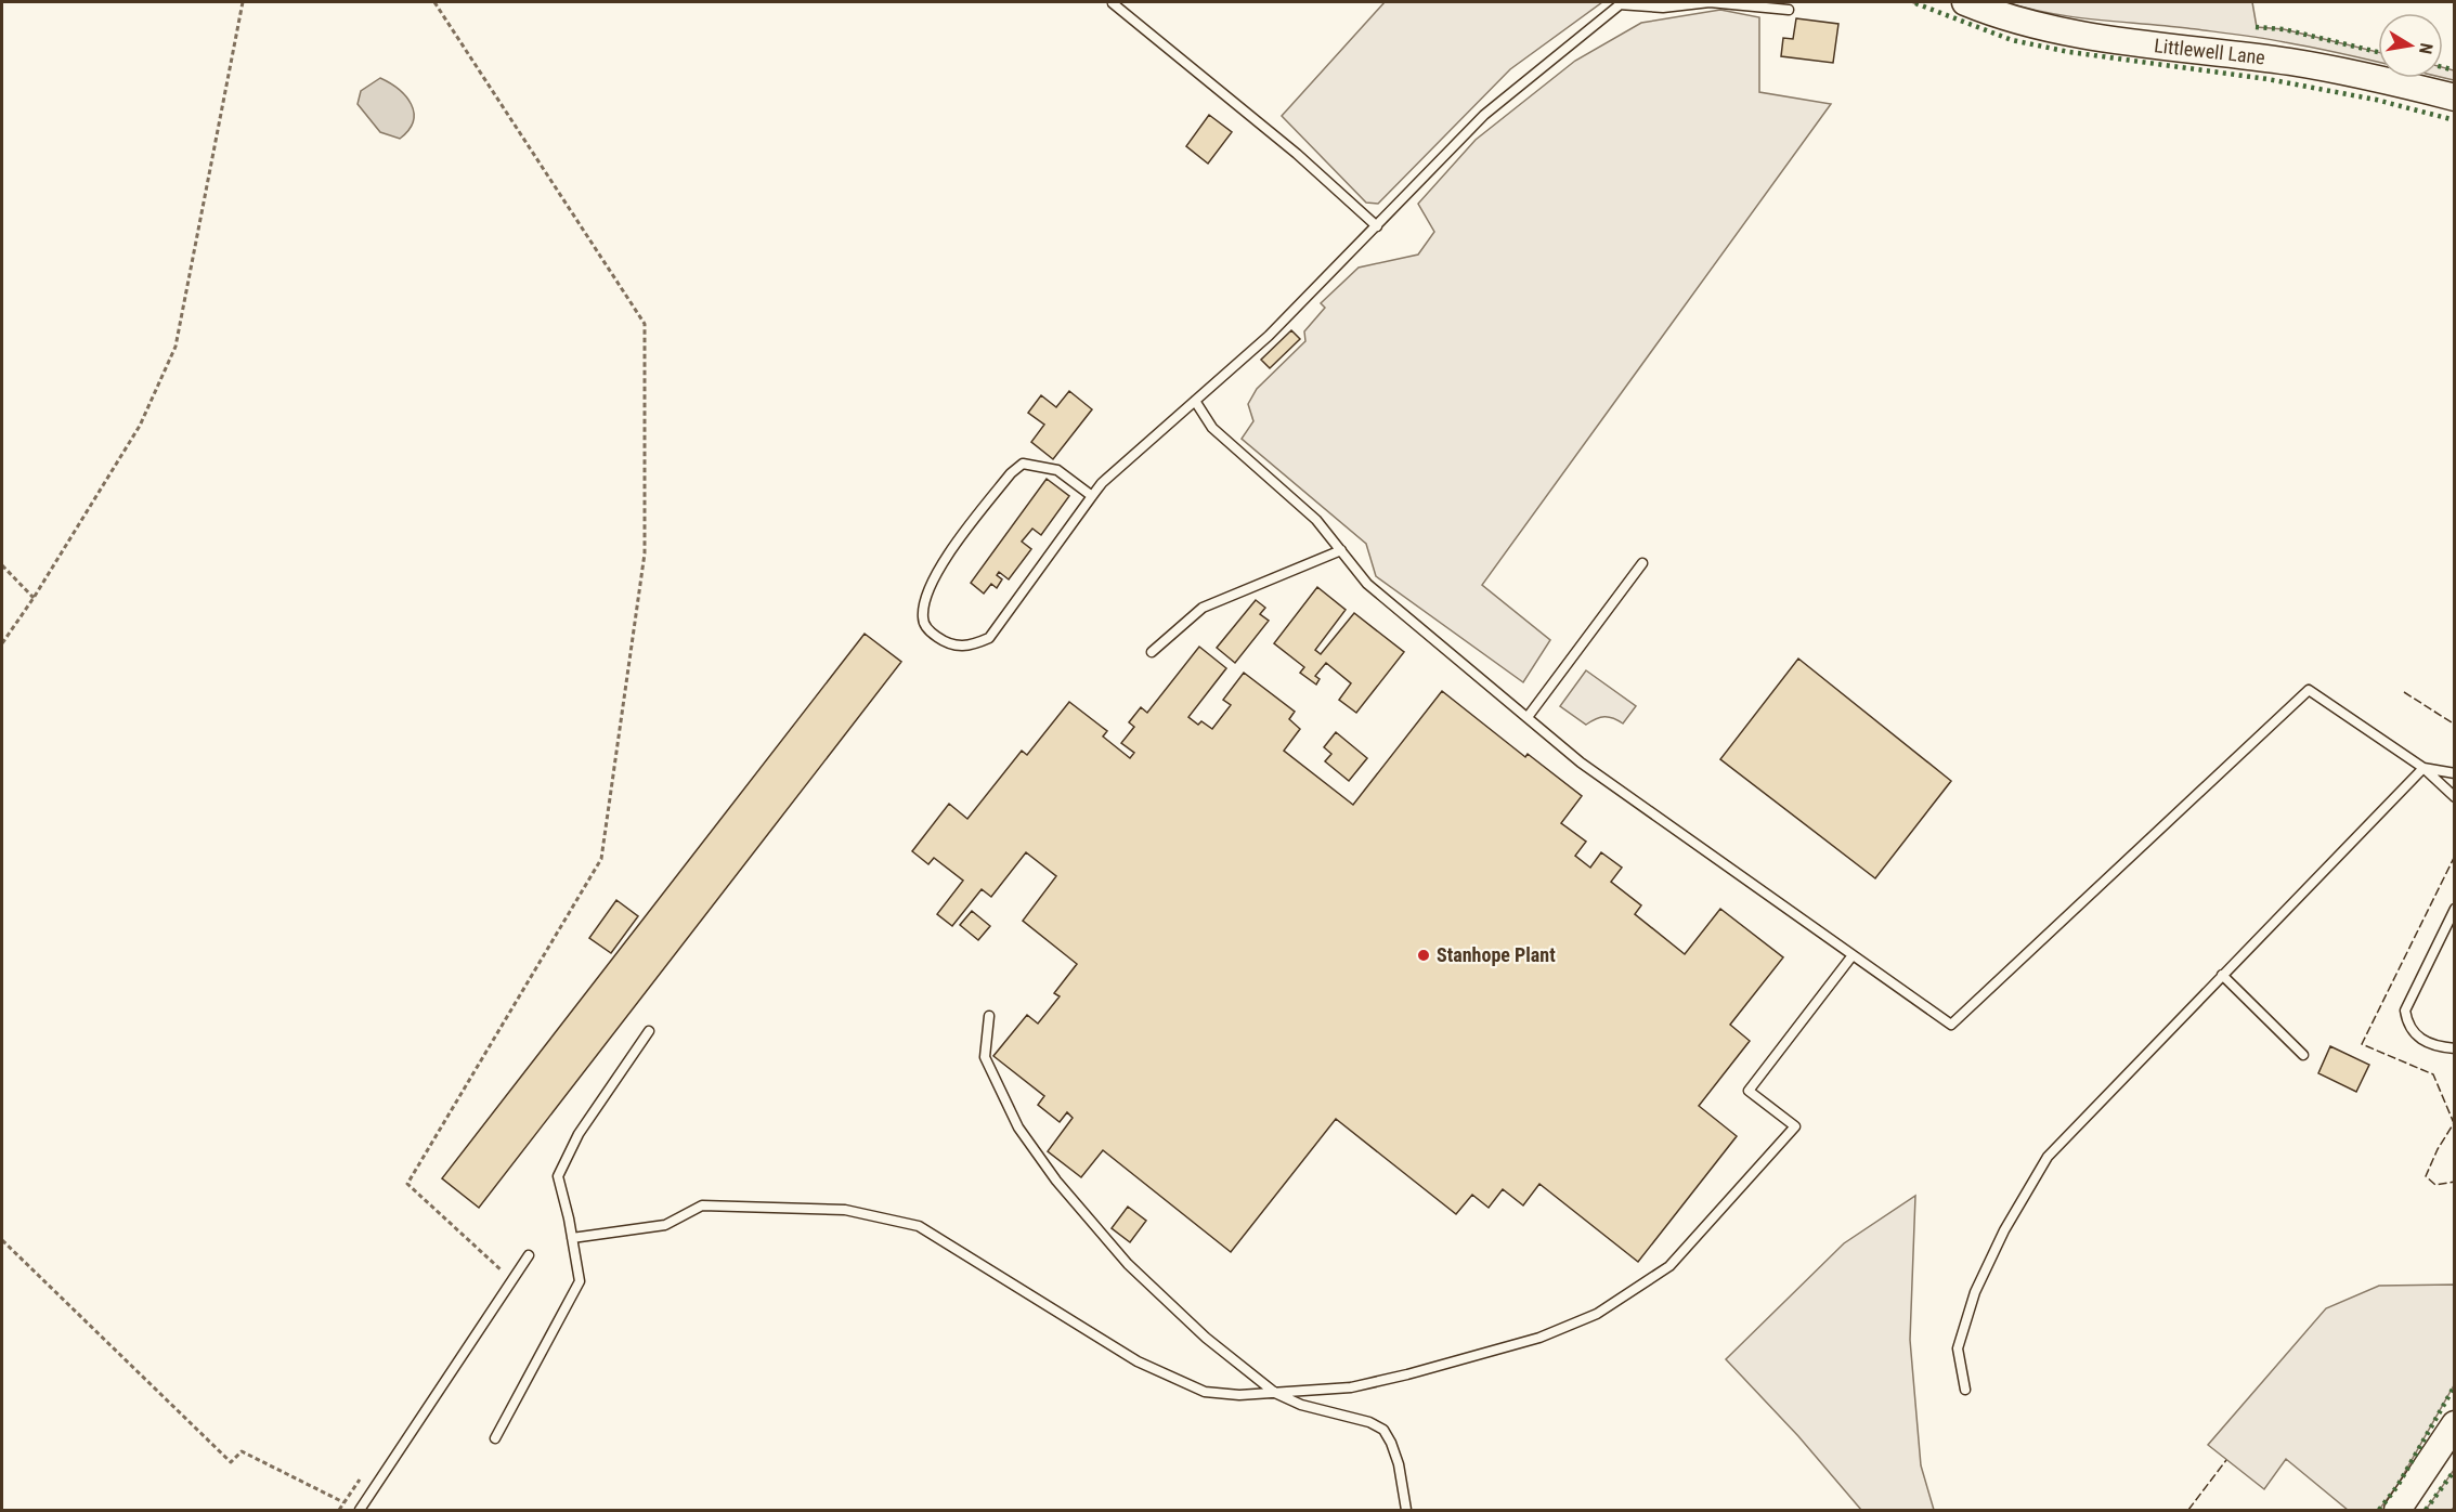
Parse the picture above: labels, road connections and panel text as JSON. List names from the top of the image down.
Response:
{
  "streets": {
    "street": ["Littlewell Lane"]
  },
  "places": ["Stanhope Plant"],
  "north": "right"
}
